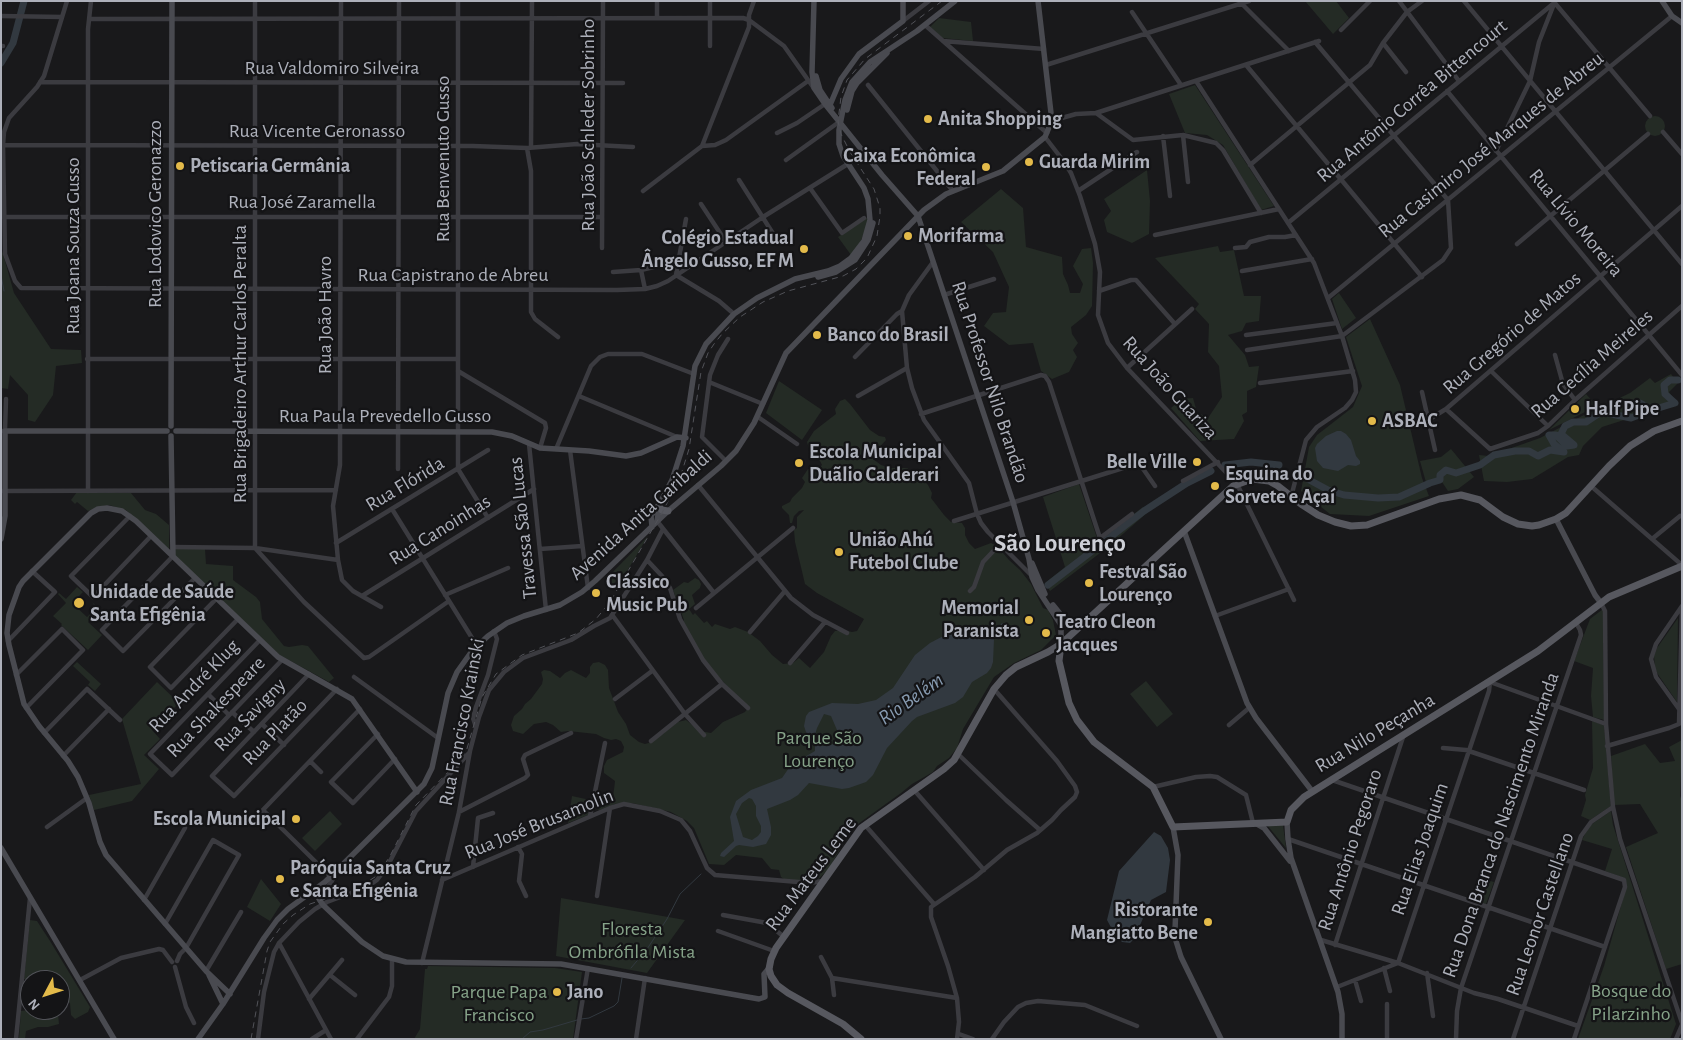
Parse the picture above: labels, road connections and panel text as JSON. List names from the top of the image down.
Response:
{
  "streets": {
    "main road": [
      "Rua Lodovico Geronazzo",
      "Rua Professor Nilo Brandão",
      "Rua Paula Prevedello Gusso",
      "Avenida Anita Garibaldi",
      "Rua Nilo Peçanha",
      "Rua Mateus Leme"
    ],
    "street": [
      "Rua Valdomiro Silveira",
      "Rua Antônio Corrêa Bittencourt",
      "Rua João Schleder Sobrinho",
      "Rua Vicente Geronasso",
      "Rua Casimiro José Marques de Abreu",
      "Rua Benvenuto Gusso",
      "Rua José Zaramella",
      "Rua Lívio Moreira",
      "Rua Joana Souza Gusso",
      "Rua Capistrano de Abreu",
      "Rua João Havro",
      "Rua Gregório de Matos",
      "Rua Brigadeiro Arthur Carlos Peralta",
      "Rua Cecília Meireles",
      "Rua João Guariza",
      "Rua Flórida",
      "Travessa São Lucas",
      "Rua Canoinhas",
      "Rua André Klug",
      "Rua Shakespeare",
      "Rua Savigny",
      "Rua Francisco Krainski",
      "Rua Platão",
      "Rua José Brusamolin",
      "Rua Dona Branca do Nascimento Miranda",
      "Rua Elias Joaquim",
      "Rua Antônio Pegoraro",
      "Rua Leonor Castellano"
    ]
  },
  "crossings": [
    ["Rua Valdomiro Silveira", "Rua João Schleder Sobrinho"],
    ["Rua Valdomiro Silveira", "Rua Benvenuto Gusso"],
    ["Rua Valdomiro Silveira", "Rua Lodovico Geronazzo"],
    ["Rua Valdomiro Silveira", "Rua Joana Souza Gusso"],
    ["Rua Valdomiro Silveira", "Rua João Havro"],
    ["Rua Valdomiro Silveira", "Rua Brigadeiro Arthur Carlos Peralta"],
    ["Rua Antônio Corrêa Bittencourt", "Rua Lívio Moreira"],
    ["Rua João Schleder Sobrinho", "Rua Vicente Geronasso"],
    ["Rua João Schleder Sobrinho", "Rua José Zaramella"],
    ["Rua Vicente Geronasso", "Rua Benvenuto Gusso"],
    ["Rua Vicente Geronasso", "Rua Lodovico Geronazzo"],
    ["Rua Vicente Geronasso", "Rua Joana Souza Gusso"],
    ["Rua Vicente Geronasso", "Rua João Havro"],
    ["Rua Vicente Geronasso", "Rua Brigadeiro Arthur Carlos Peralta"],
    ["Rua Casimiro José Marques de Abreu", "Rua Lívio Moreira"],
    ["Rua Benvenuto Gusso", "Rua José Zaramella"],
    ["Rua Benvenuto Gusso", "Rua Capistrano de Abreu"],
    ["Rua Benvenuto Gusso", "Rua Paula Prevedello Gusso"],
    ["Rua Benvenuto Gusso", "Rua Flórida"],
    ["Rua José Zaramella", "Rua Lodovico Geronazzo"],
    ["Rua José Zaramella", "Rua Joana Souza Gusso"],
    ["Rua José Zaramella", "Rua Capistrano de Abreu"],
    ["Rua José Zaramella", "Rua João Havro"],
    ["Rua José Zaramella", "Rua Brigadeiro Arthur Carlos Peralta"],
    ["Rua Lodovico Geronazzo", "Rua Capistrano de Abreu"],
    ["Rua Lodovico Geronazzo", "Rua Paula Prevedello Gusso"],
    ["Rua Lívio Moreira", "Rua Gregório de Matos"],
    ["Rua Lívio Moreira", "Rua Cecília Meireles"],
    ["Rua Joana Souza Gusso", "Rua Capistrano de Abreu"],
    ["Rua Joana Souza Gusso", "Rua Paula Prevedello Gusso"],
    ["Rua Capistrano de Abreu", "Rua João Havro"],
    ["Rua Capistrano de Abreu", "Rua Brigadeiro Arthur Carlos Peralta"],
    ["Rua João Havro", "Rua Paula Prevedello Gusso"],
    ["Rua João Havro", "Rua Flórida"],
    ["Rua João Havro", "Rua Canoinhas"],
    ["Rua Gregório de Matos", "Rua Cecília Meireles"],
    ["Rua Brigadeiro Arthur Carlos Peralta", "Rua Paula Prevedello Gusso"],
    ["Rua Professor Nilo Brandão", "Avenida Anita Garibaldi"],
    ["Rua Professor Nilo Brandão", "Rua Mateus Leme"],
    ["Rua João Guariza", "Avenida Anita Garibaldi"],
    ["Rua João Guariza", "Rua Mateus Leme"],
    ["Rua Paula Prevedello Gusso", "Travessa São Lucas"],
    ["Avenida Anita Garibaldi", "Travessa São Lucas"],
    ["Avenida Anita Garibaldi", "Rua Francisco Krainski"],
    ["Travessa São Lucas", "Rua Canoinhas"],
    ["Rua André Klug", "Rua Shakespeare"],
    ["Rua Savigny", "Rua Platão"],
    ["Rua Francisco Krainski", "Rua José Brusamolin"],
    ["Rua Nilo Peçanha", "Rua Dona Branca do Nascimento Miranda"],
    ["Rua Nilo Peçanha", "Rua Elias Joaquim"],
    ["Rua Nilo Peçanha", "Rua Antônio Pegoraro"],
    ["Rua José Brusamolin", "Rua Mateus Leme"]
  ],
  "districts": ["São Lourenço"],
  "water": ["Rio Belém"],
  "parks": [
    "Parque São Lourenço",
    "Floresta Ombrófila Mista",
    "Bosque do Pilarzinho",
    "Parque Papa Francisco"
  ],
  "places": [
    "Anita Shopping",
    "Guarda Mirim",
    "Petiscaria Germânia",
    "Caixa Econômica Federal",
    "Morifarma",
    "Colégio Estadual Ângelo Gusso, EF M",
    "Banco do Brasil",
    "Half Pipe",
    "ASBAC",
    "Belle Ville",
    "Escola Municipal Duãlio Calderari",
    "Esquina do Sorvete e Açaí",
    "União Ahú Futebol Clube",
    "Festval São Lourenço",
    "Clássico Music Pub",
    "Unidade de Saúde Santa Efigênia",
    "Memorial Paranista",
    "Teatro Cleon Jacques",
    "Escola Municipal",
    "Paróquia Santa Cruz e Santa Efigênia",
    "Ristorante Mangiatto Bene",
    "Jano"
  ],
  "north": "bottom left"
}
